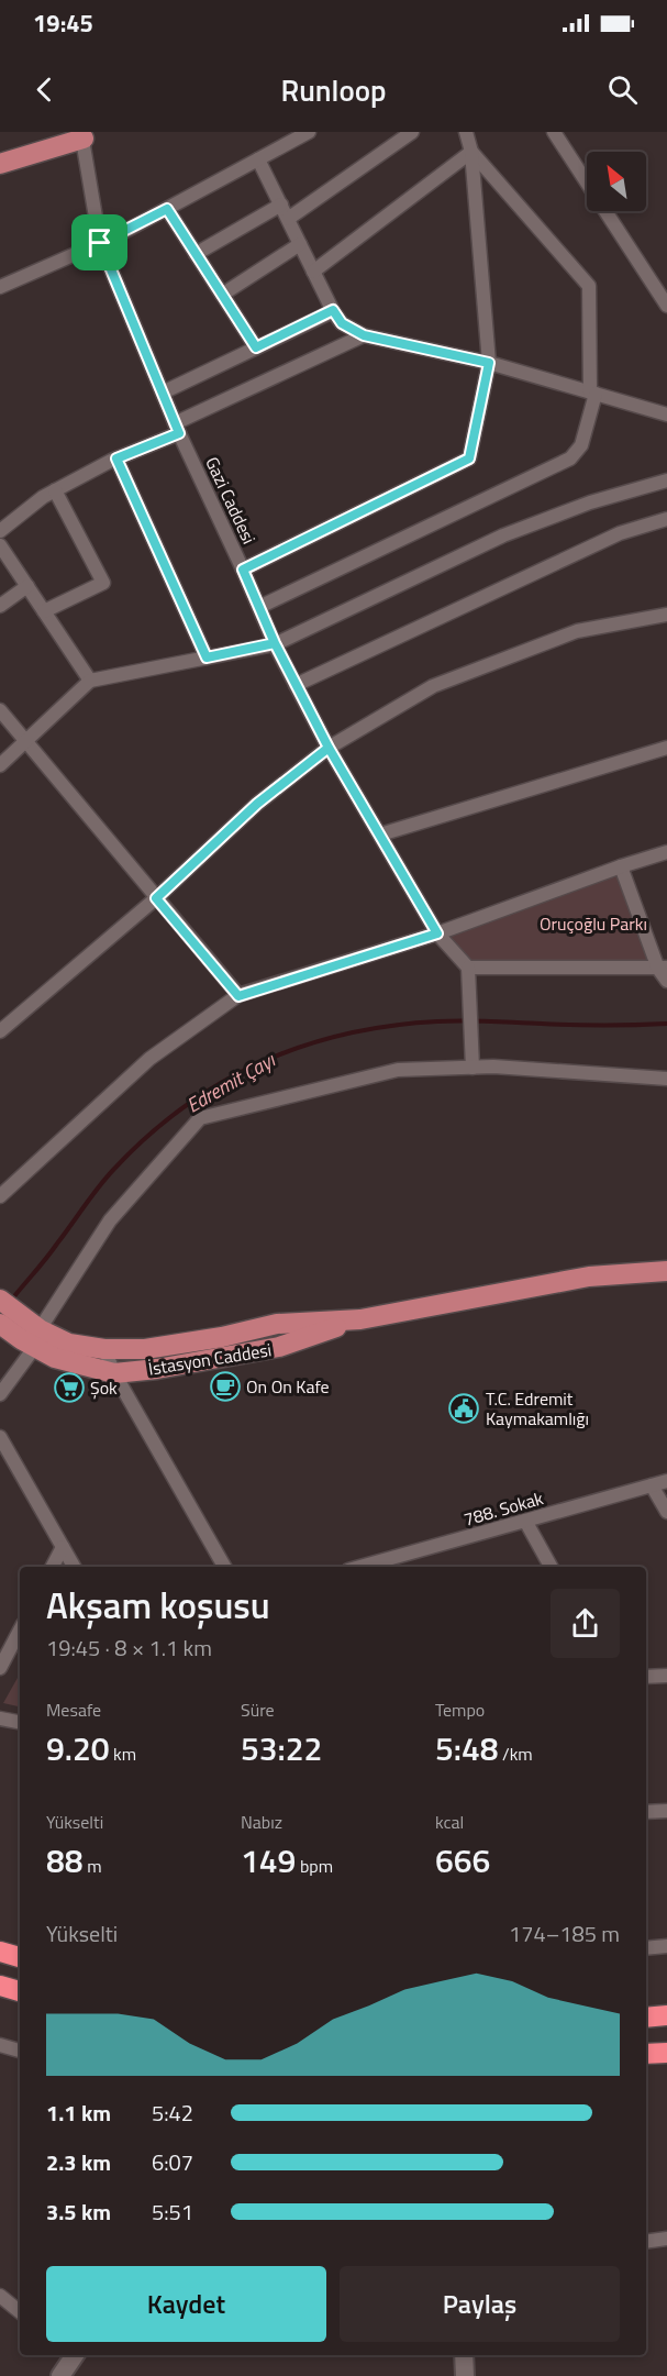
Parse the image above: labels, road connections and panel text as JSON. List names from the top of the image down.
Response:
{
  "streets": {
    "main road": ["İstasyon Caddesi"],
    "street": ["Gazi Caddesi", "788. Sokak"]
  },
  "water": ["Edremit Çayı"],
  "parks": ["Oruçoğlu Parkı"],
  "places": {
    "cafe": ["On On Kafe"],
    "supermarket": ["Şok"],
    "public building": ["T.C. Edremit Kaymakamlığı"]
  },
  "north": "top left",
  "page": {
    "status": "19:45",
    "header": "Runloop",
    "heading": ["Akşam koşusu", "19:45 · 8 × 1.1 km"],
    "stats": [
      ["Mesafe", "9.20 km"],
      ["Süre", "53:22"],
      ["Tempo", "5:48 /km"],
      ["Yükselti", "88 m"],
      ["Nabız", "149 bpm"],
      ["kcal", "666"]
    ],
    "chart": ["Yükselti", "174–185 m"],
    "list": [
      {
        "name": "1.1 km",
        "note": "5:42"
      },
      {
        "name": "2.3 km",
        "note": "6:07"
      },
      {
        "name": "3.5 km",
        "note": "5:51"
      }
    ],
    "buttons": ["Kaydet", "Paylaş"]
  }
}
